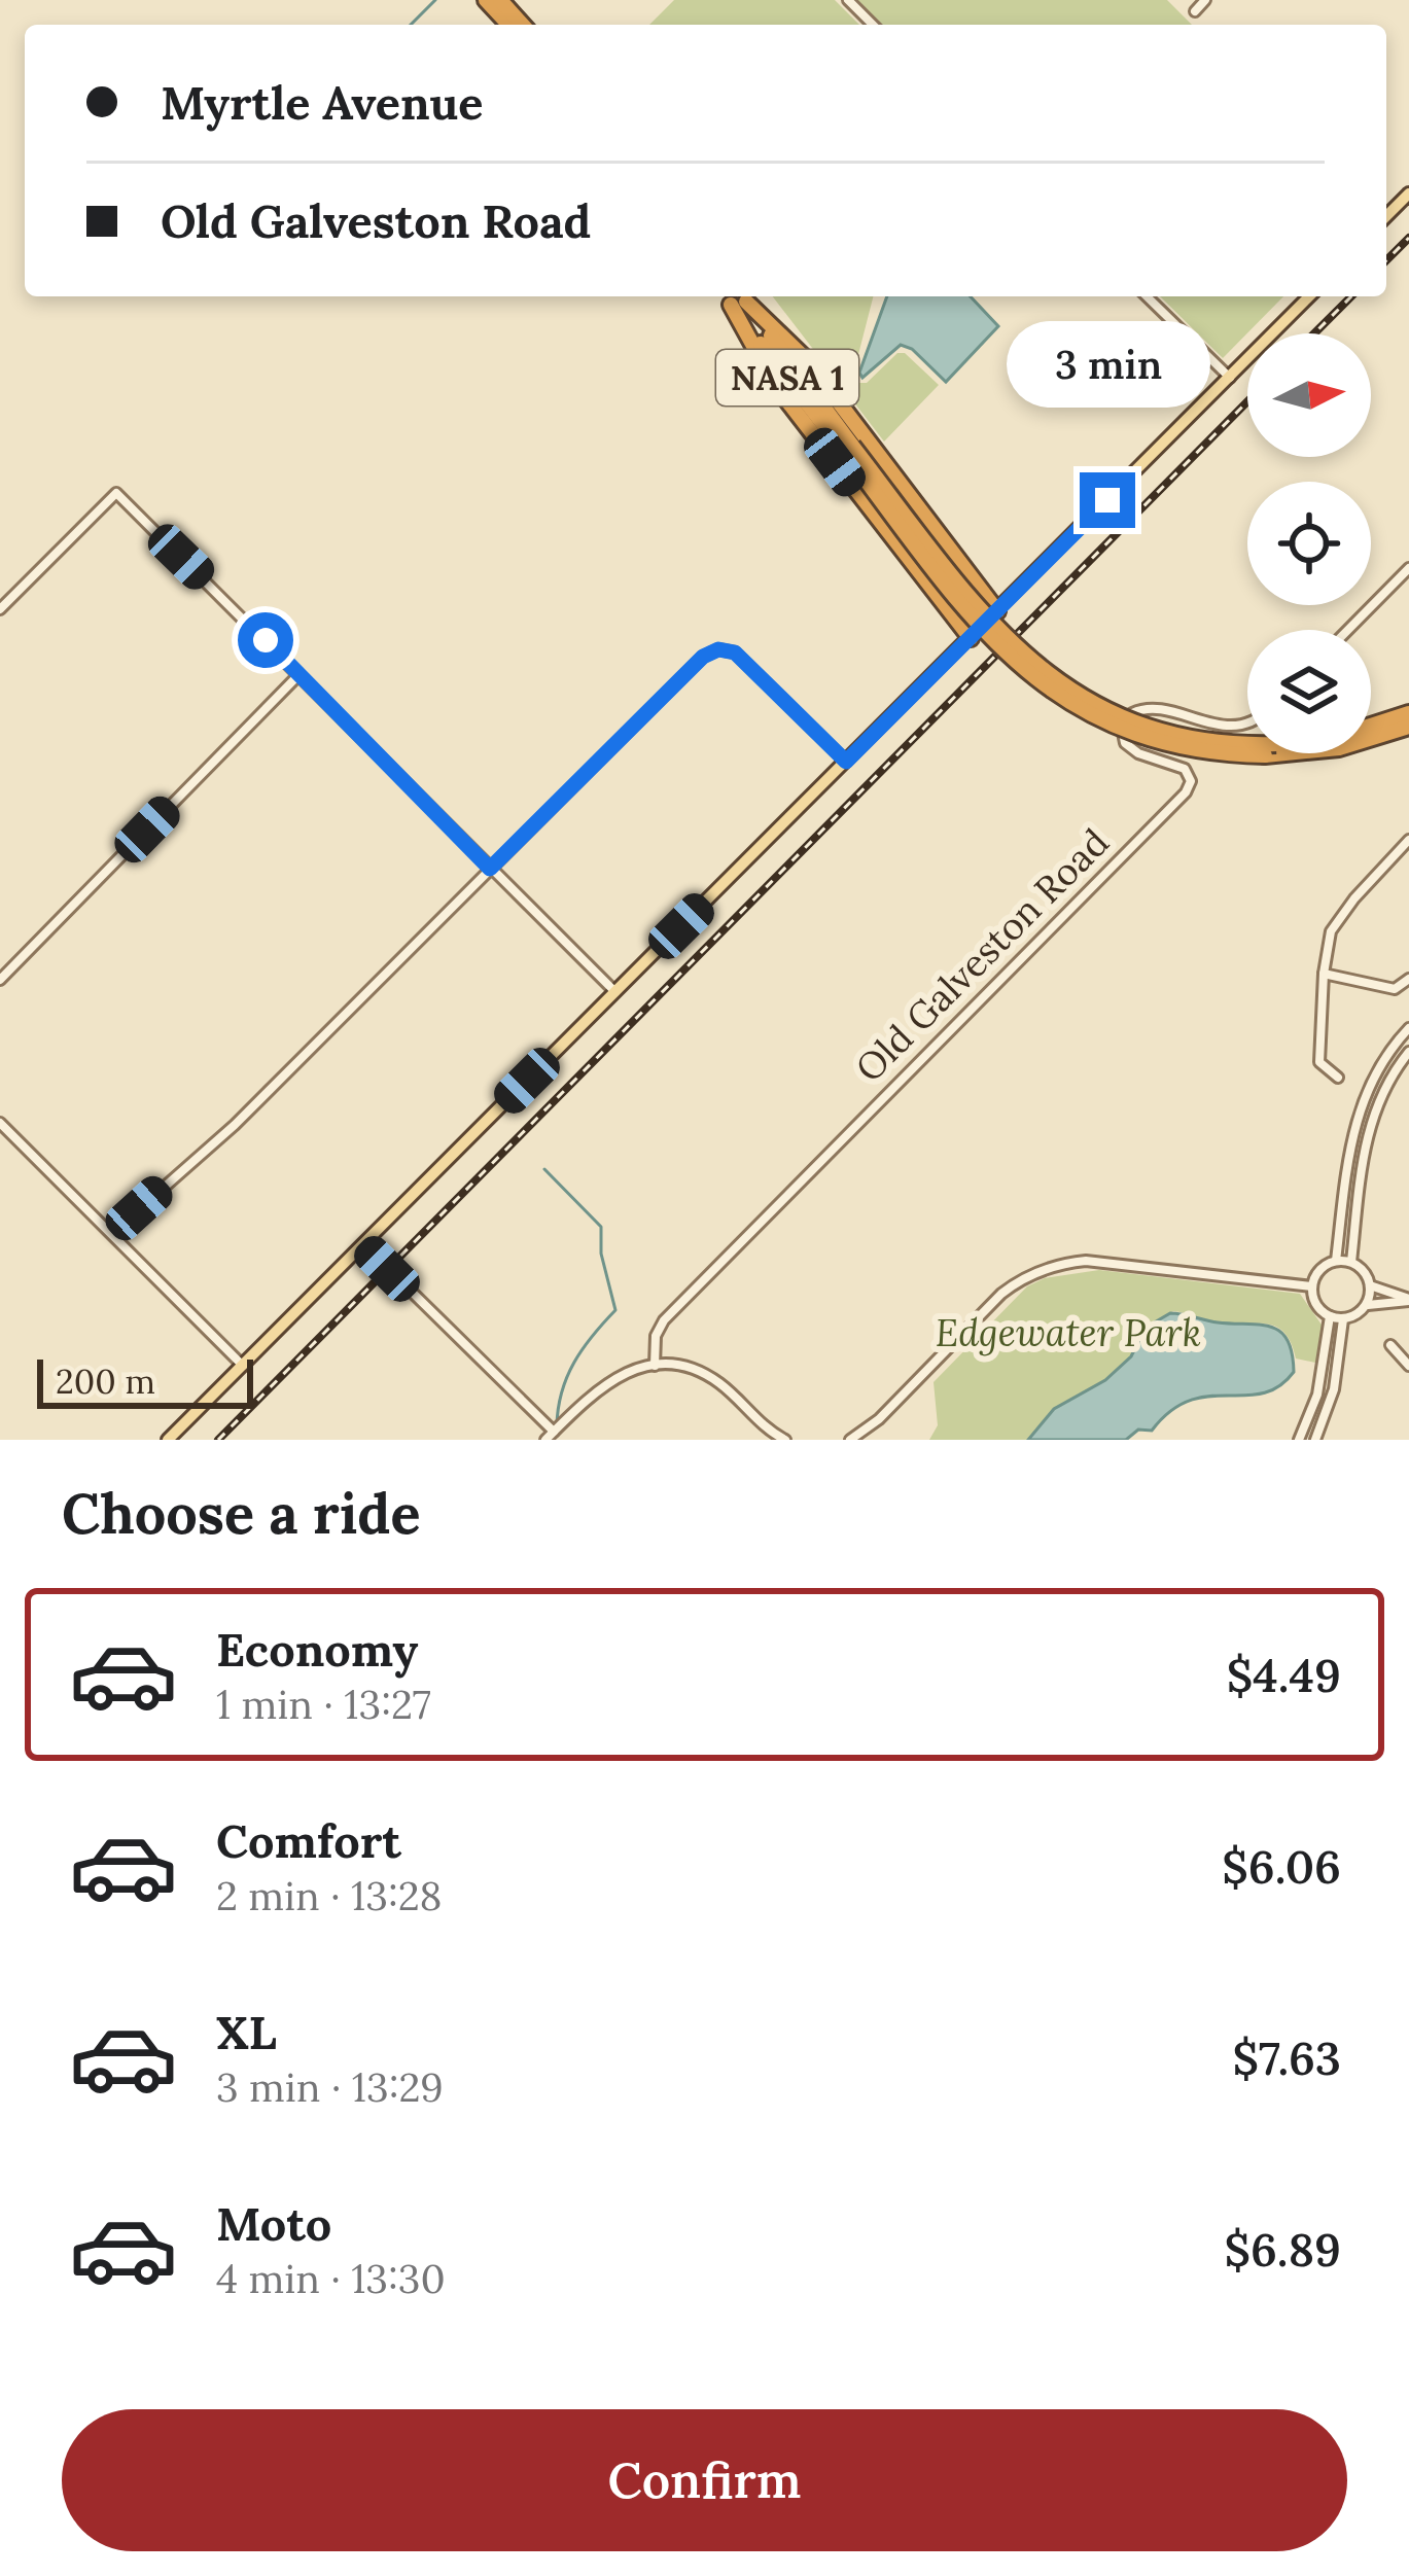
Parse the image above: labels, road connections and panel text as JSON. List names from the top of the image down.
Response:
{
  "streets": {
    "highway": ["NASA 1"],
    "street": ["Old Galveston Road"]
  },
  "parks": ["Edgewater Park"],
  "scale_bar": "200 m",
  "north": "right",
  "page": {
    "banner": ["Myrtle Avenue", "Old Galveston Road"],
    "bubble": "3 min",
    "scale": "200 m",
    "heading": "Choose a ride",
    "list": [
      {
        "name": "Economy",
        "note": "1 min · 13:27",
        "value": "$4.49"
      },
      {
        "name": "Comfort",
        "note": "2 min · 13:28",
        "value": "$6.06"
      },
      {
        "name": "XL",
        "note": "3 min · 13:29",
        "value": "$7.63"
      },
      {
        "name": "Moto",
        "note": "4 min · 13:30",
        "value": "$6.89"
      }
    ],
    "buttons": "Confirm"
  }
}
